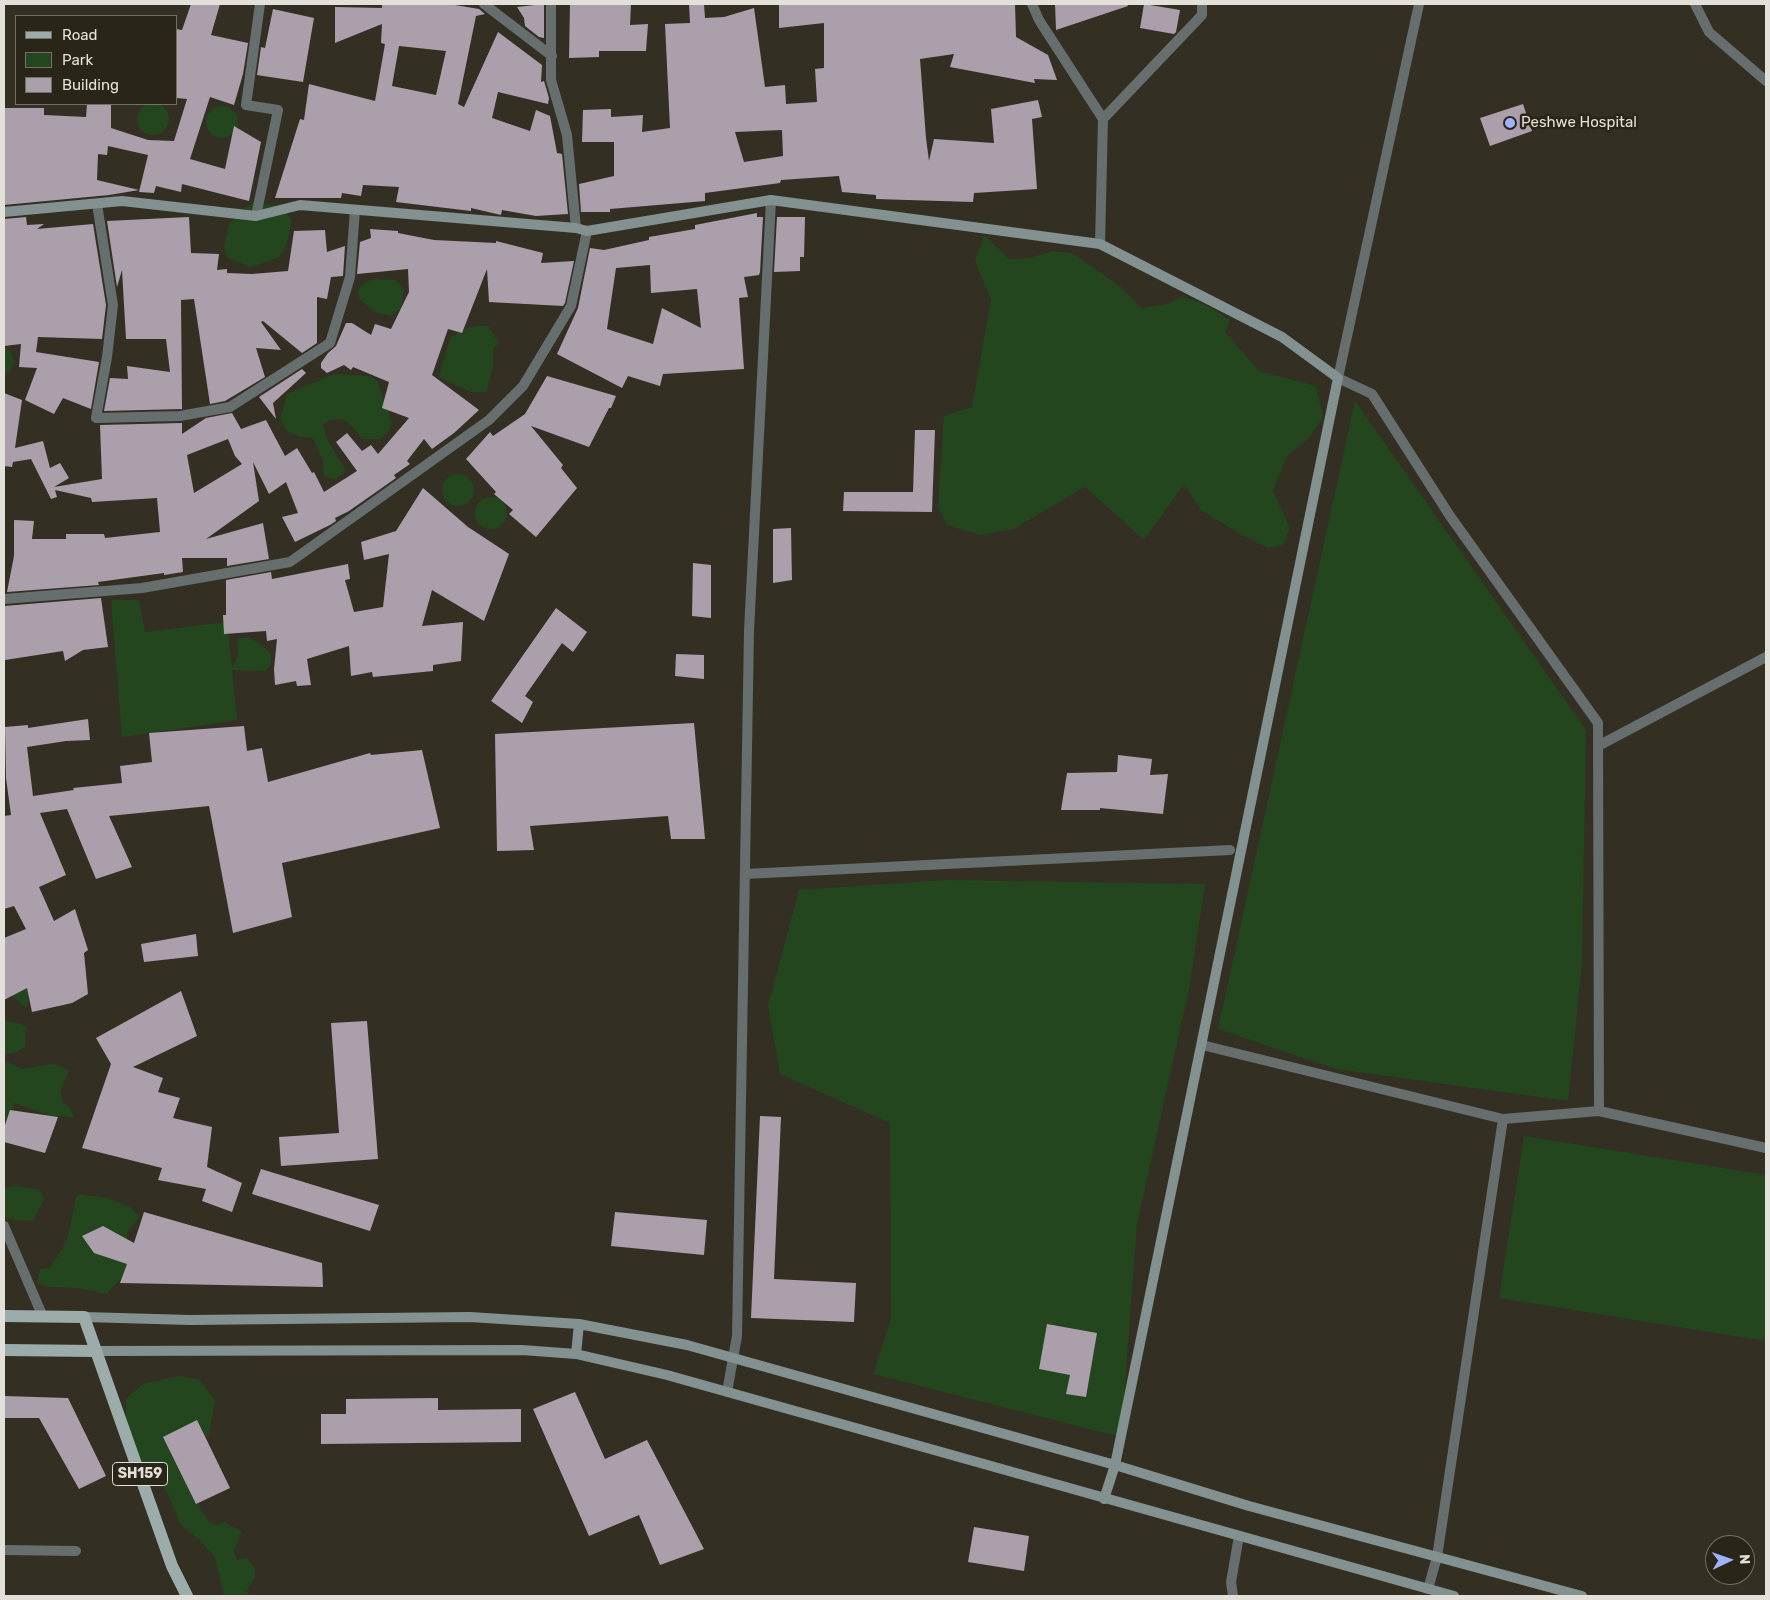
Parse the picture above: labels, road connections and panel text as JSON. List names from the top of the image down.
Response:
{
  "streets": {
    "main road": ["SH159"]
  },
  "places": ["Peshwe Hospital"],
  "legend": ["Road", "Park", "Building"],
  "north": "right"
}
